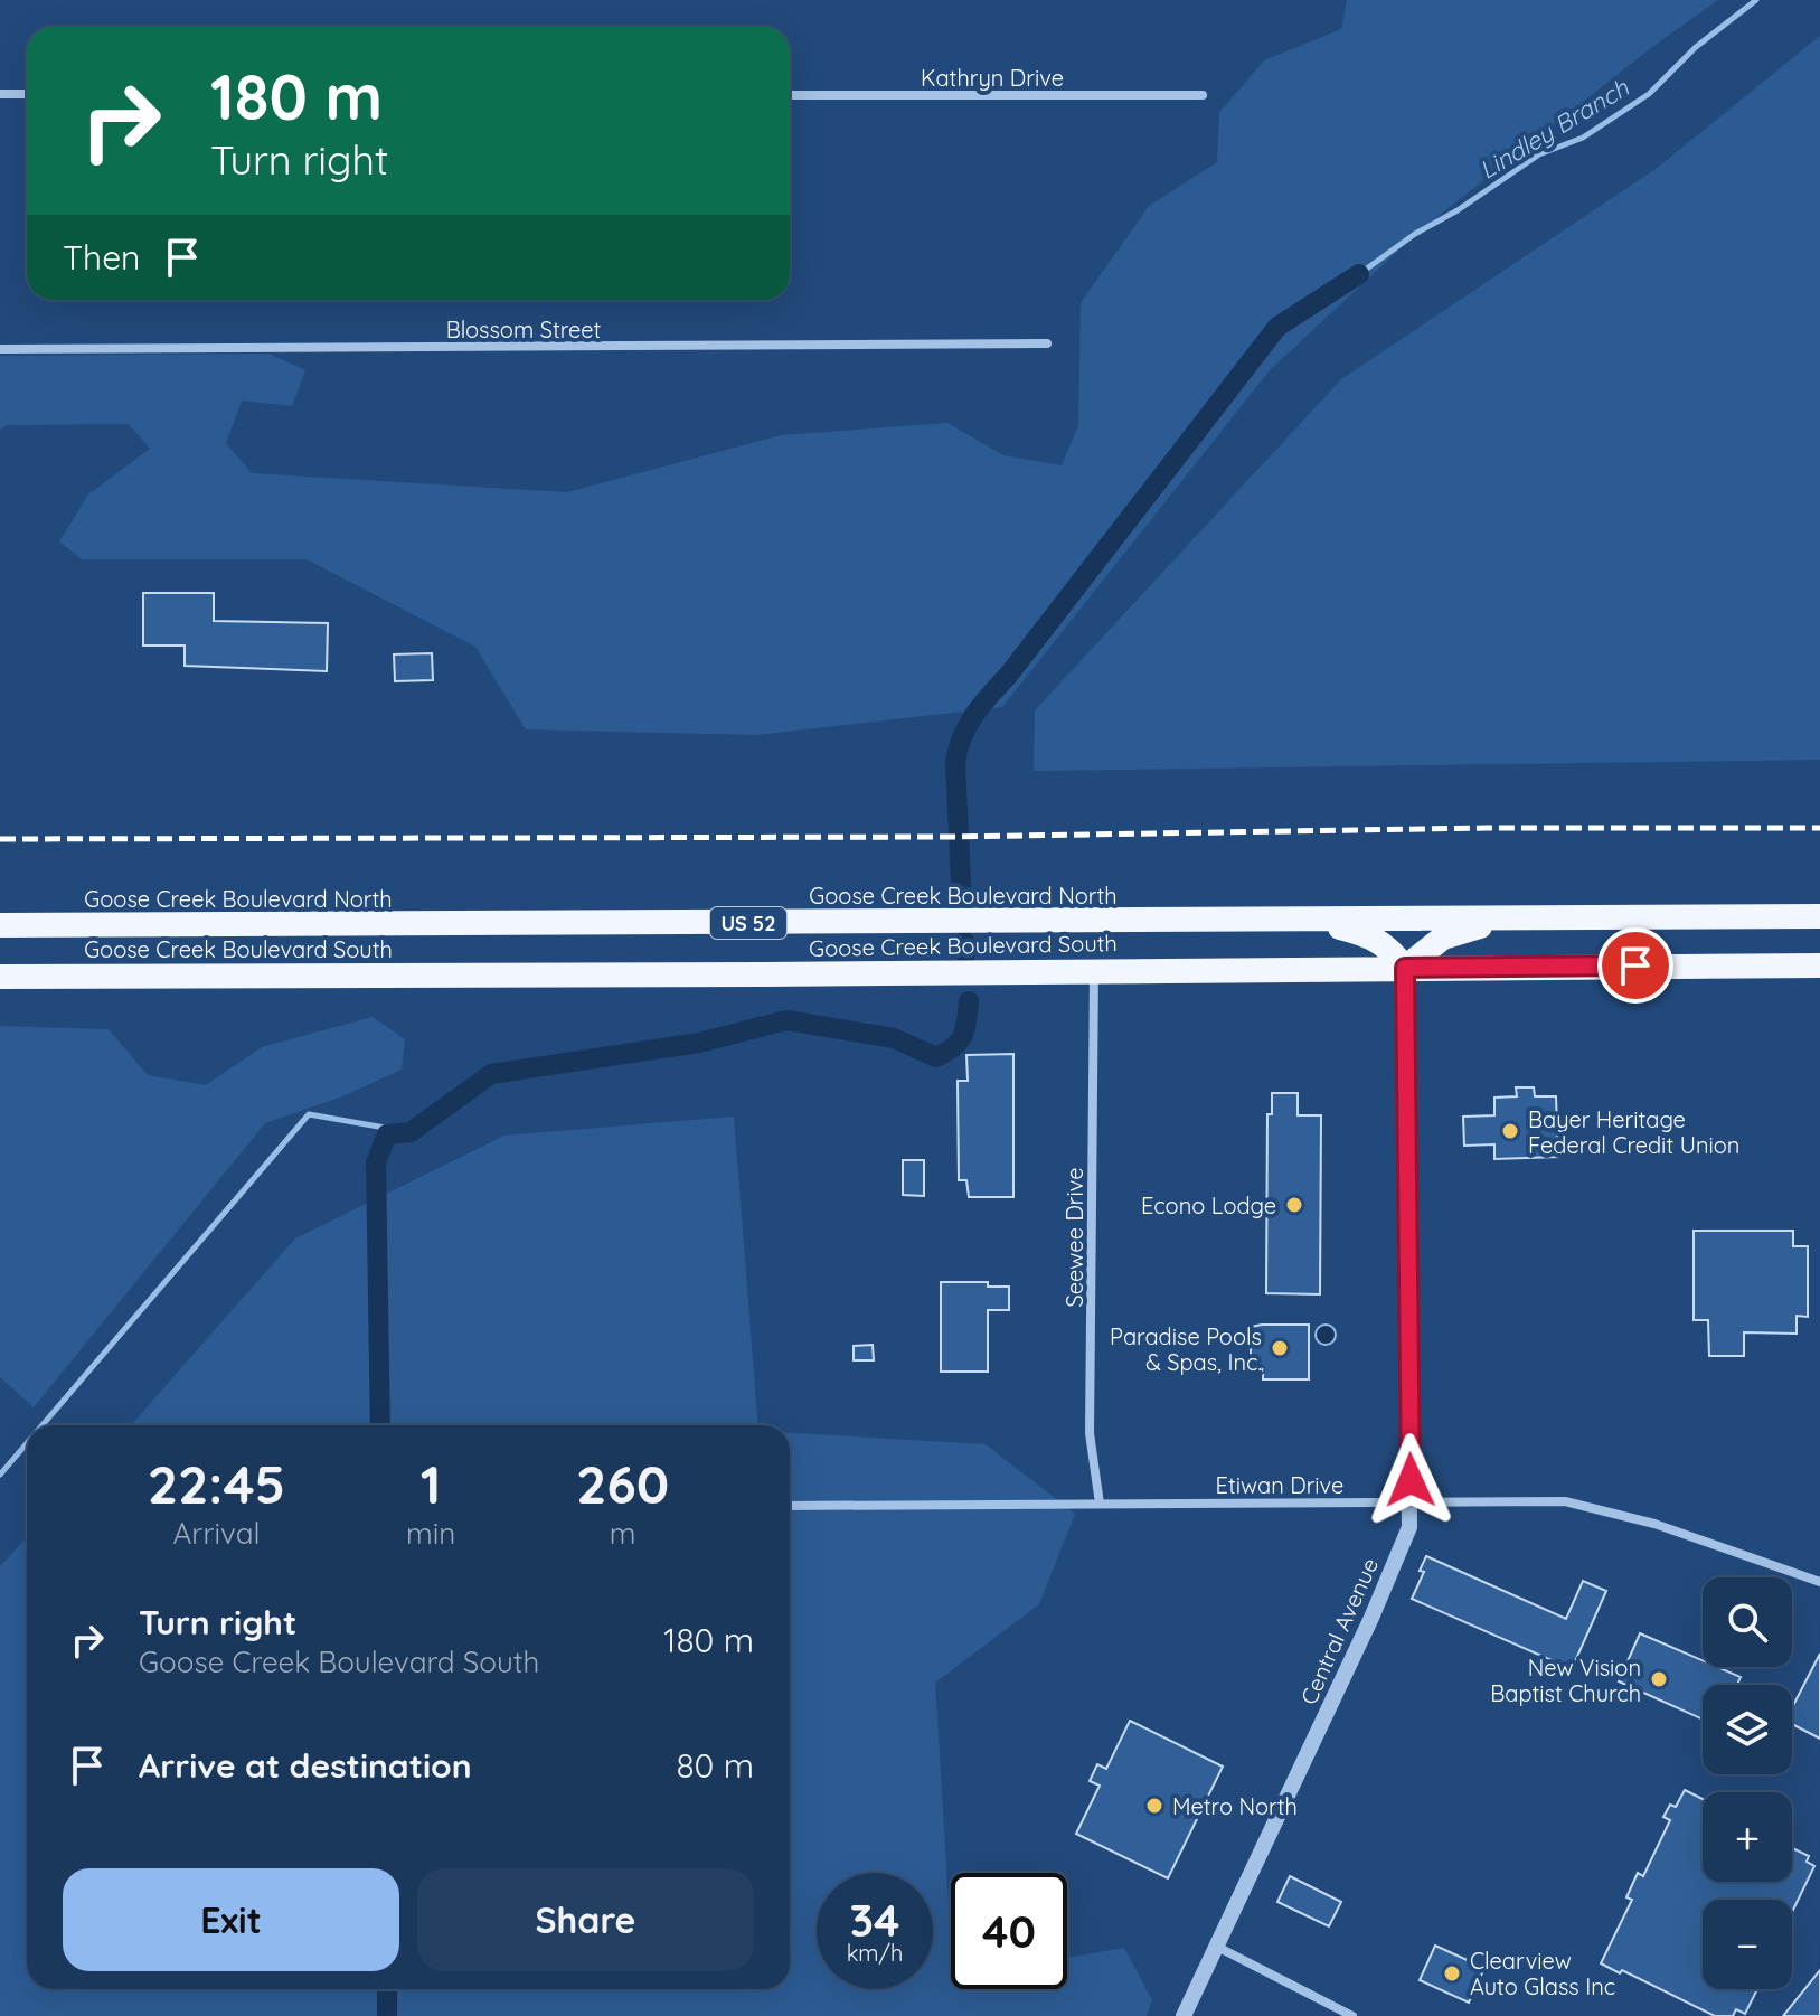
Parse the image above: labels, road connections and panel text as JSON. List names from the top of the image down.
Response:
{
  "streets": {
    "highway": ["Goose Creek Boulevard North", "US 52", "Goose Creek Boulevard South"],
    "street": [
      "Kathryn Drive",
      "Blossom Street",
      "Seewee Drive",
      "Etiwan Drive",
      "Central Avenue"
    ]
  },
  "crossings": [
    ["Goose Creek Boulevard South", "Seewee Drive"],
    ["Goose Creek Boulevard South", "Central Avenue"],
    ["Seewee Drive", "Etiwan Drive"],
    ["Etiwan Drive", "Central Avenue"]
  ],
  "water": ["Lindley Branch"],
  "places": [
    "Bayer Heritage Federal Credit Union",
    "Econo Lodge",
    "Paradise Pools & Spas, Inc.",
    "New Vision Baptist Church",
    "Metro North",
    "Clearview Auto Glass Inc"
  ],
  "page": {
    "turn": ["180 m", "Turn right"],
    "then": "Then",
    "eta": [
      "22:45",
      "Arrival",
      "1",
      "min",
      "260",
      "m"
    ],
    "map_buttons": ["+", "−"],
    "list": [
      {
        "name": "Turn right",
        "note": "Goose Creek Boulevard South",
        "value": "180 m"
      },
      {
        "name": "Arrive at destination",
        "value": "80 m"
      }
    ],
    "buttons": ["Exit", "Share"],
    "speed": "34 km/h",
    "limit": "40"
  }
}
